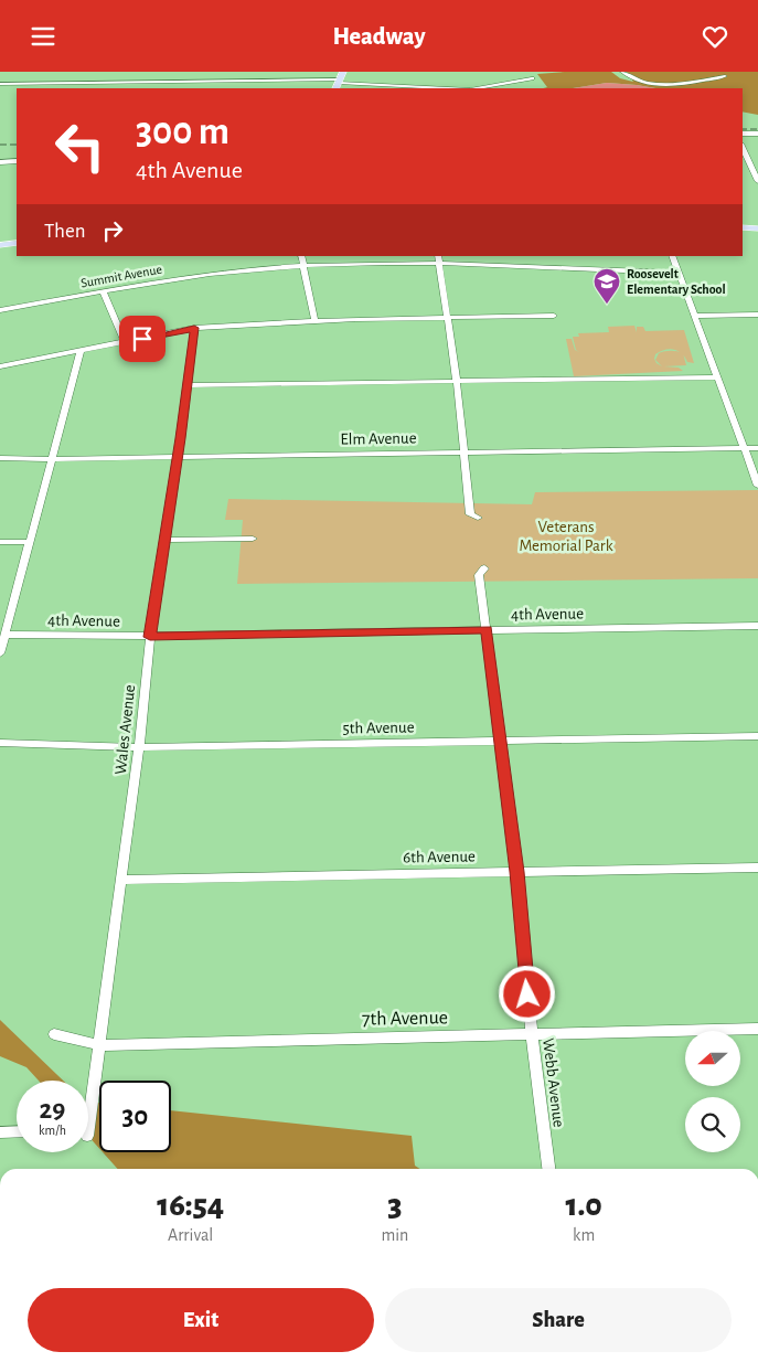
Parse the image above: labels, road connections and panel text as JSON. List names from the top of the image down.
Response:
{
  "streets": {
    "street": [
      "Summit Avenue",
      "Elm Avenue",
      "4th Avenue",
      "5th Avenue",
      "Wales Avenue",
      "6th Avenue",
      "7th Avenue",
      "Webb Avenue"
    ]
  },
  "crossings": [
    ["Elm Avenue", "Wales Avenue"],
    ["4th Avenue", "Wales Avenue"],
    ["4th Avenue", "Webb Avenue"],
    ["5th Avenue", "Wales Avenue"],
    ["5th Avenue", "Webb Avenue"],
    ["Wales Avenue", "6th Avenue"],
    ["Wales Avenue", "7th Avenue"],
    ["6th Avenue", "Webb Avenue"],
    ["7th Avenue", "Webb Avenue"]
  ],
  "parks": ["Veterans Memorial Park"],
  "places": {
    "school or university": ["Roosevelt Elementary School"]
  },
  "north": "left",
  "page": {
    "header": "Headway",
    "turn": ["300 m", "4th Avenue"],
    "then": "Then",
    "speed": "29 km/h",
    "limit": "30",
    "eta": [
      "16:54",
      "Arrival",
      "3",
      "min",
      "1.0",
      "km"
    ],
    "buttons": ["Exit", "Share"]
  }
}
